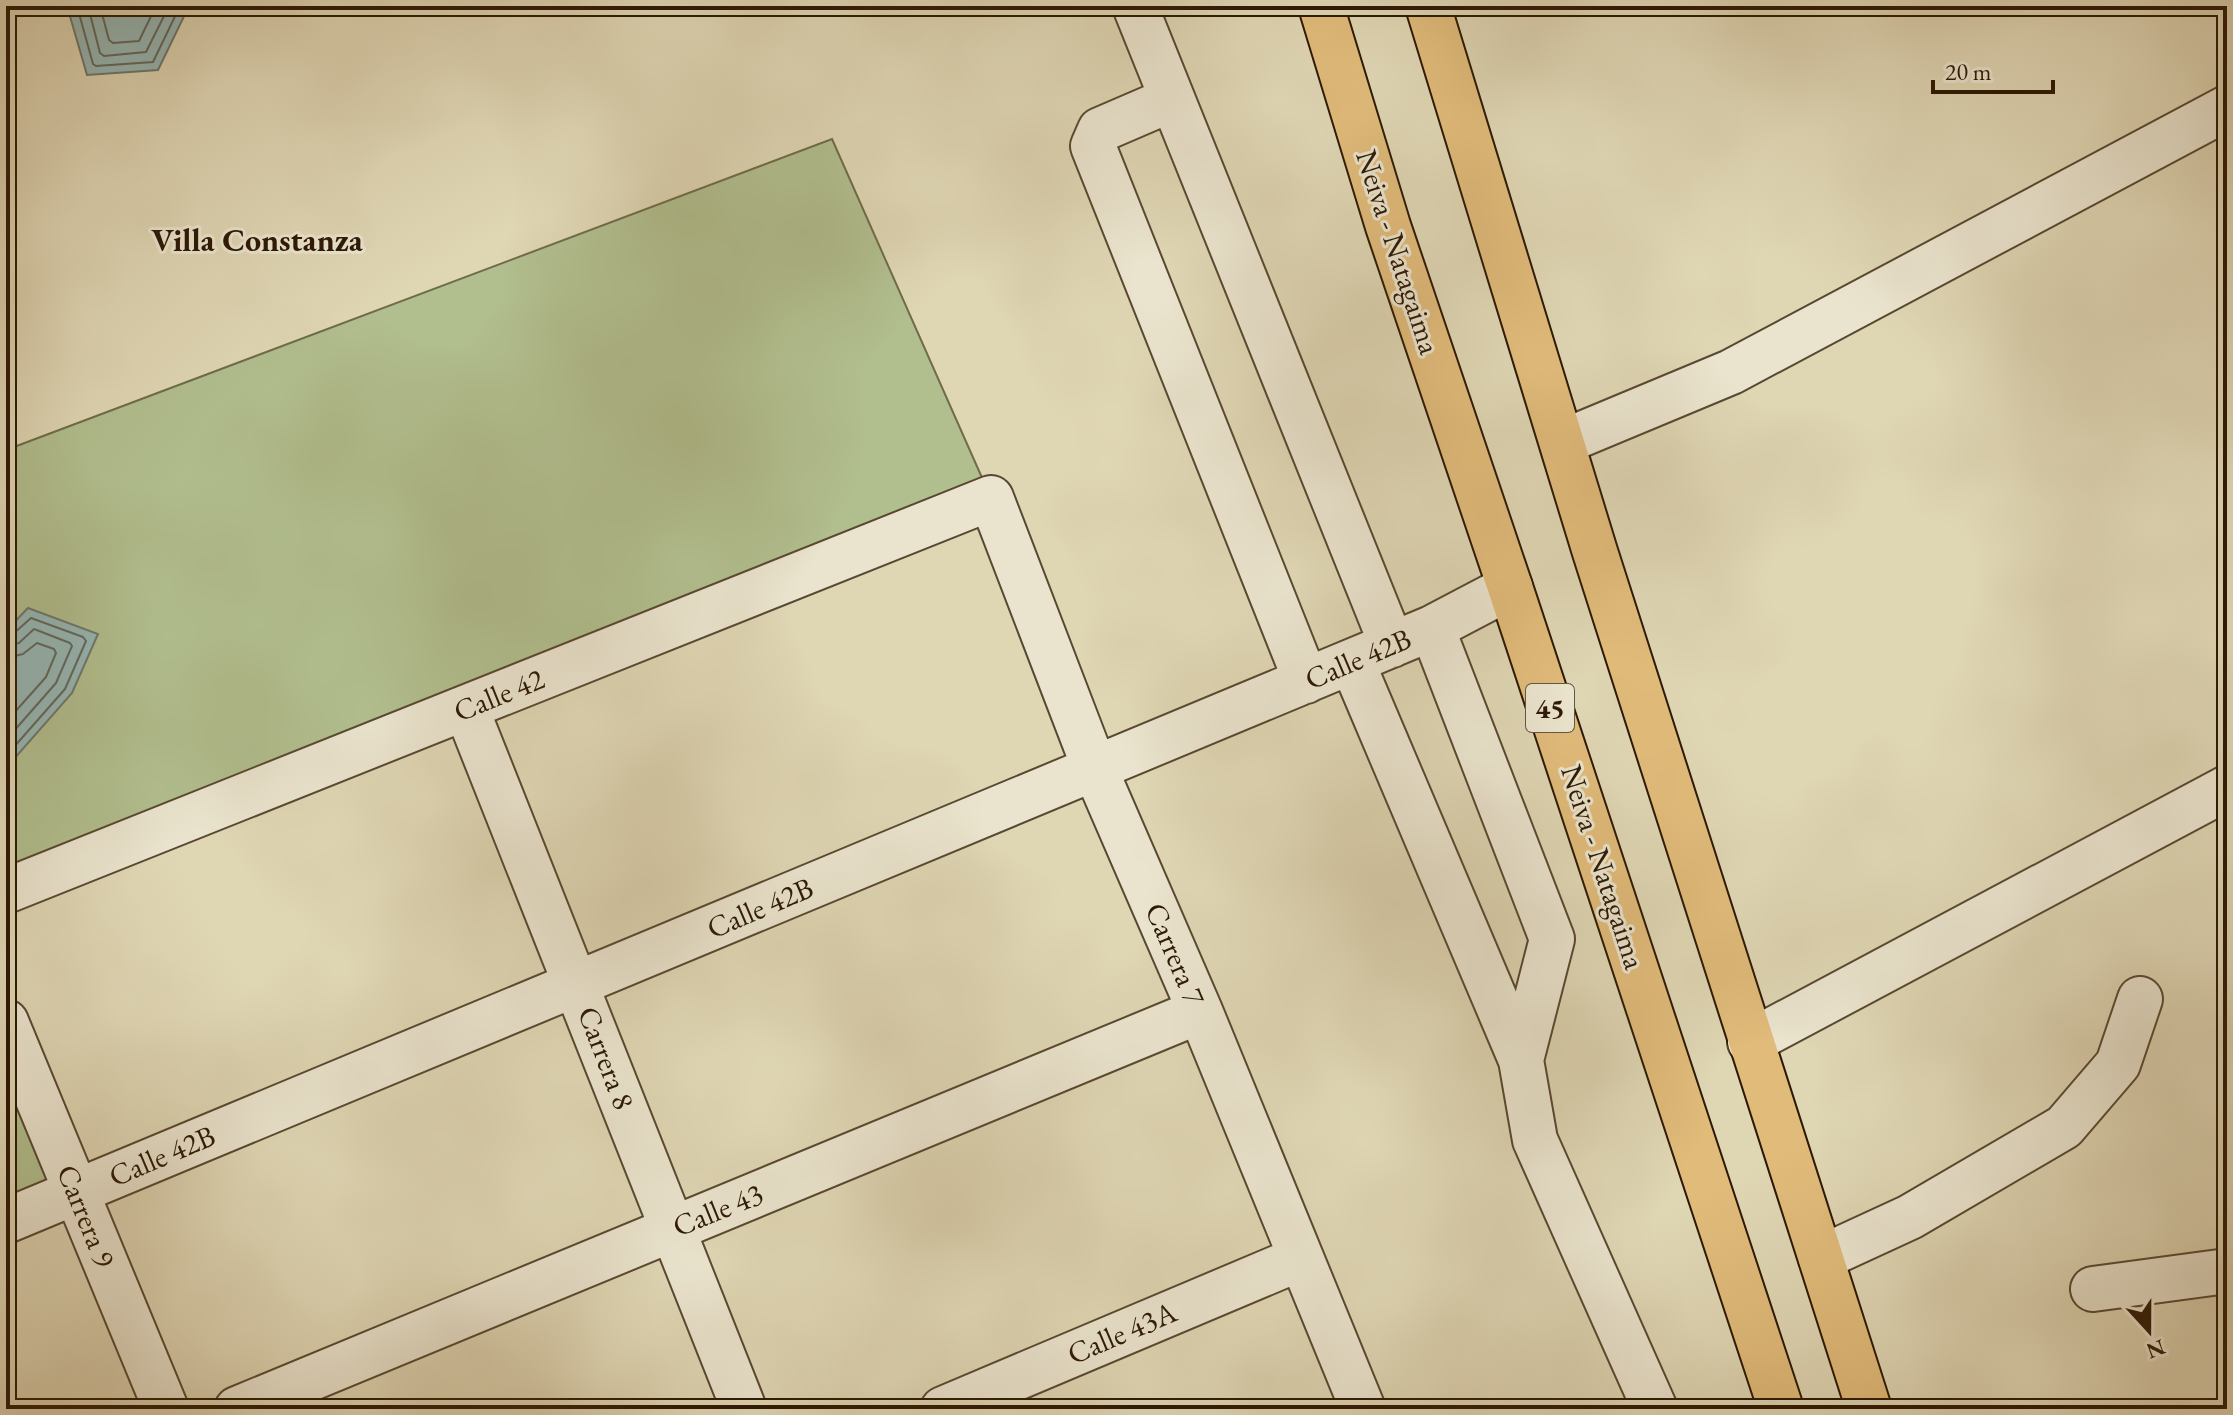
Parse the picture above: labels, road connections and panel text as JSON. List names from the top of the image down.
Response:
{
  "streets": {
    "highway": ["Neiva - Natagaima", "45"],
    "street": [
      "Calle 42B",
      "Calle 42",
      "Carrera 7",
      "Carrera 8",
      "Calle 43",
      "Carrera 9",
      "Calle 43A"
    ]
  },
  "crossings": [
    ["Neiva - Natagaima", "Calle 42B"],
    ["Calle 42B", "Carrera 7"],
    ["Calle 42B", "Carrera 8"],
    ["Calle 42B", "Carrera 9"],
    ["Calle 42", "Carrera 7"],
    ["Calle 42", "Carrera 8"],
    ["Carrera 7", "Calle 43"],
    ["Carrera 7", "Calle 43A"],
    ["Carrera 8", "Calle 43"]
  ],
  "districts": ["Villa Constanza"],
  "scale_bar": "20 m",
  "north": "bottom"
}
